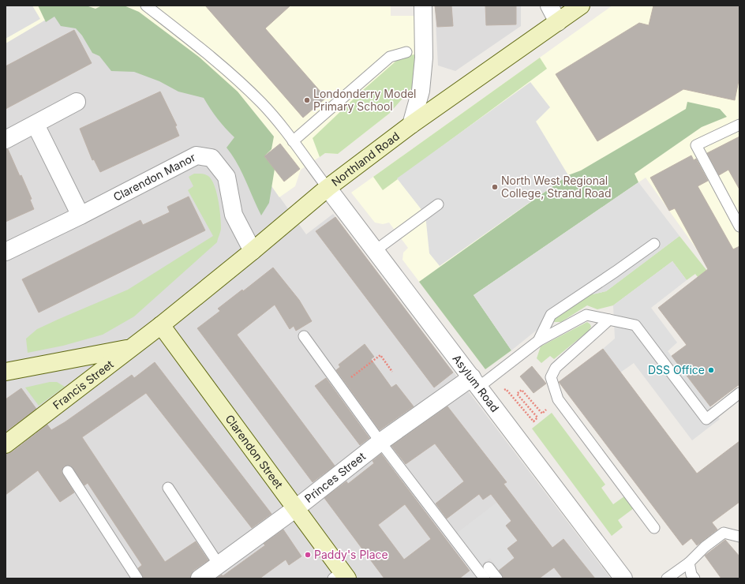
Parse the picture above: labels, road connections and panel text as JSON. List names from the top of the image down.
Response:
{
  "streets": {
    "main road": ["Northland Road", "Francis Street", "Clarendon Street"],
    "street": ["Clarendon Manor", "Asylum Road", "Princes Street"]
  },
  "crossings": [
    ["Northland Road", "Clarendon Manor"],
    ["Northland Road", "Asylum Road"],
    ["Northland Road", "Francis Street"],
    ["Northland Road", "Clarendon Street"],
    ["Asylum Road", "Princes Street"],
    ["Francis Street", "Clarendon Street"],
    ["Clarendon Street", "Princes Street"]
  ],
  "places": [
    "Londonderry Model Primary School",
    "North West Regional College, Strand Road",
    "DSS Office",
    "Paddy's Place"
  ]
}
